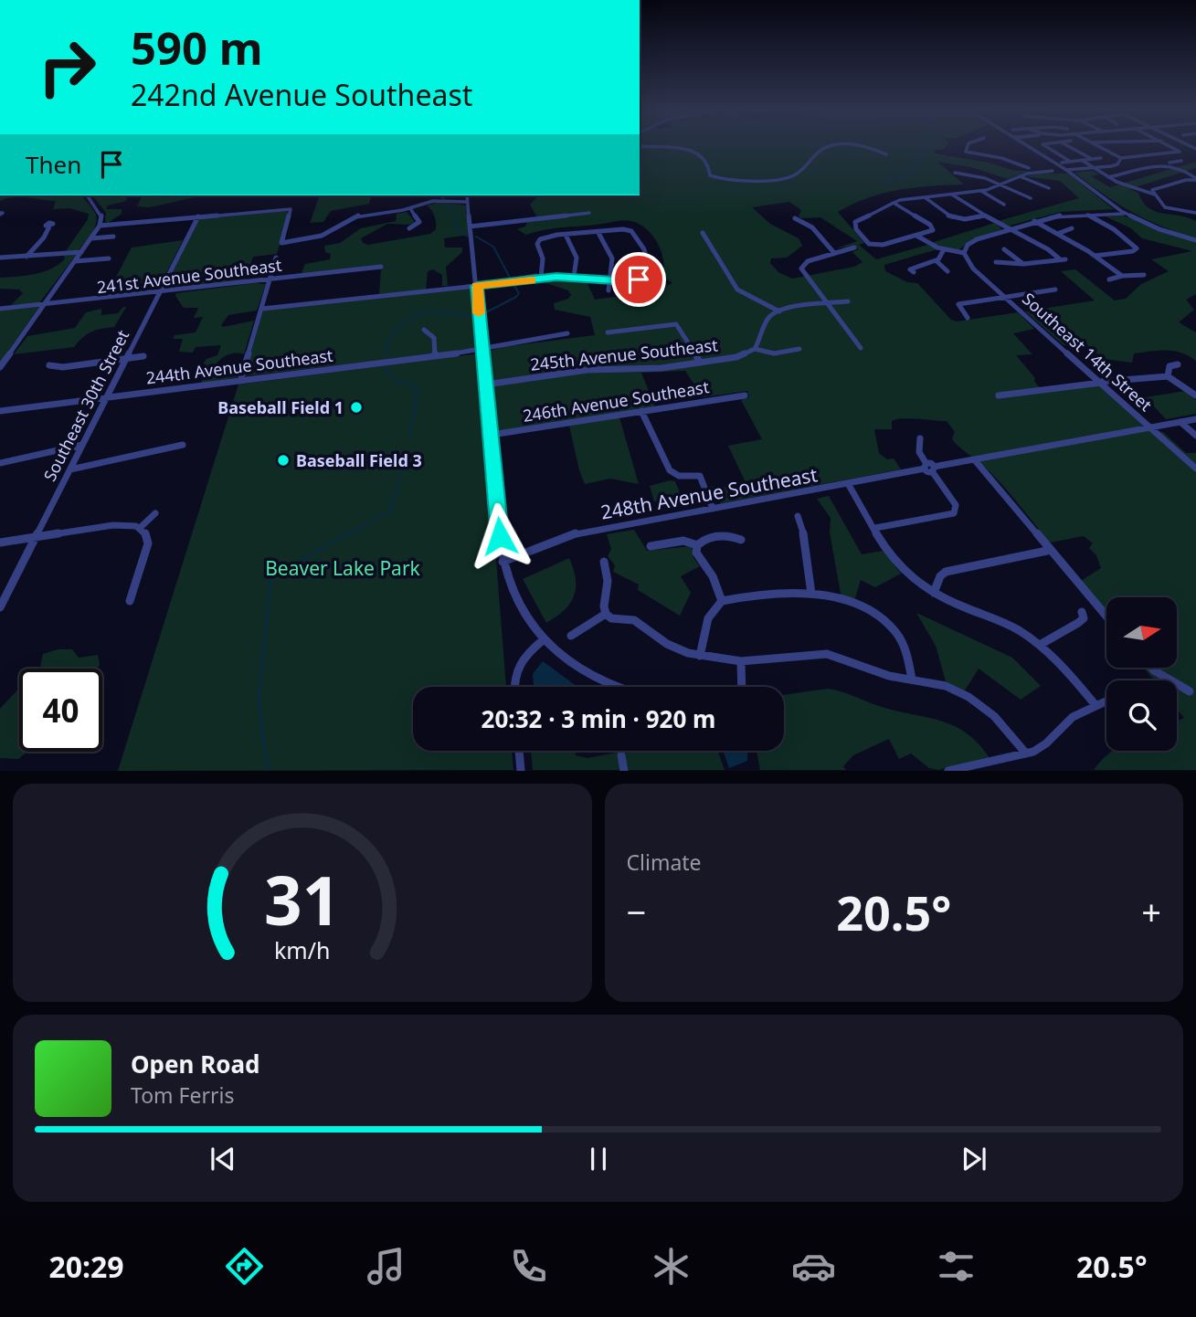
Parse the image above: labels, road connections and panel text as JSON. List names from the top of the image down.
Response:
{
  "streets": {
    "street": [
      "241st Avenue Southeast",
      "Southeast 14th Street",
      "245th Avenue Southeast",
      "244th Avenue Southeast",
      "246th Avenue Southeast",
      "Southeast 30th Street",
      "248th Avenue Southeast"
    ]
  },
  "crossings": [
    ["241st Avenue Southeast", "Southeast 30th Street"],
    ["Southeast 14th Street", "248th Avenue Southeast"],
    ["244th Avenue Southeast", "Southeast 30th Street"]
  ],
  "parks": ["Beaver Lake Park"],
  "places": ["Baseball Field 1", "Baseball Field 3"],
  "north": "right",
  "page": {
    "turn": ["590 m", "242nd Avenue Southeast"],
    "then": "Then",
    "limit": "40",
    "trip": "20:32 · 3 min · 920 m",
    "tile": "Climate",
    "heat": ["−", "20.5°", "+"],
    "song": ["Open Road", "Tom Ferris"],
    "tabs": ["20:29", "20.5°"],
    "gauge": ["31", "km/h"]
  }
}
